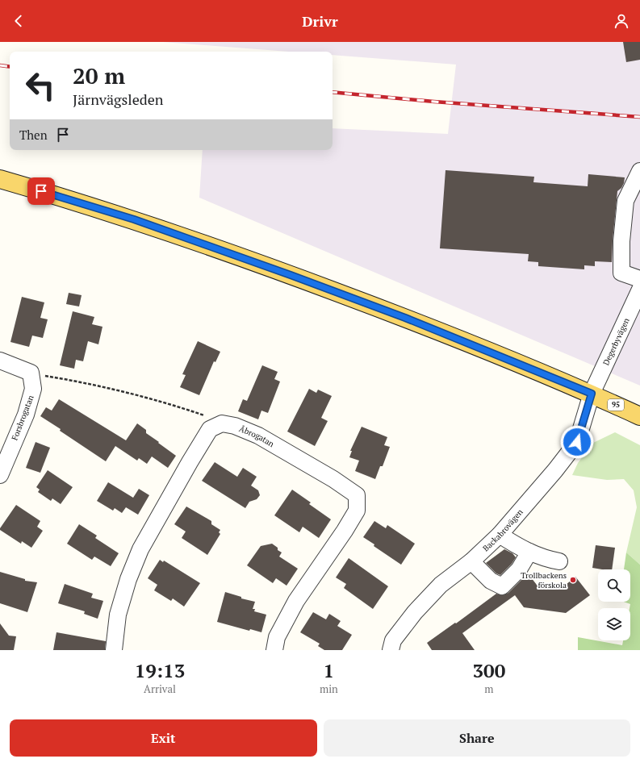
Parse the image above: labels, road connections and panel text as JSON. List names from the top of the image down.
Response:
{
  "streets": {
    "main road": ["95"],
    "street": [
      "Degerbyvägen",
      "Forsbrogatan",
      "Åbrogatan",
      "Backabrovägen"
    ]
  },
  "crossings": [
    ["Degerbyvägen", "95"],
    ["Degerbyvägen", "Backabrovägen"],
    ["95", "Backabrovägen"]
  ],
  "places": ["Trollbackens förskola"],
  "page": {
    "header": "Drivr",
    "turn": ["20 m", "Järnvägsleden"],
    "then": "Then",
    "eta": [
      "19:13",
      "Arrival",
      "1",
      "min",
      "300",
      "m"
    ],
    "buttons": ["Exit", "Share"]
  }
}
